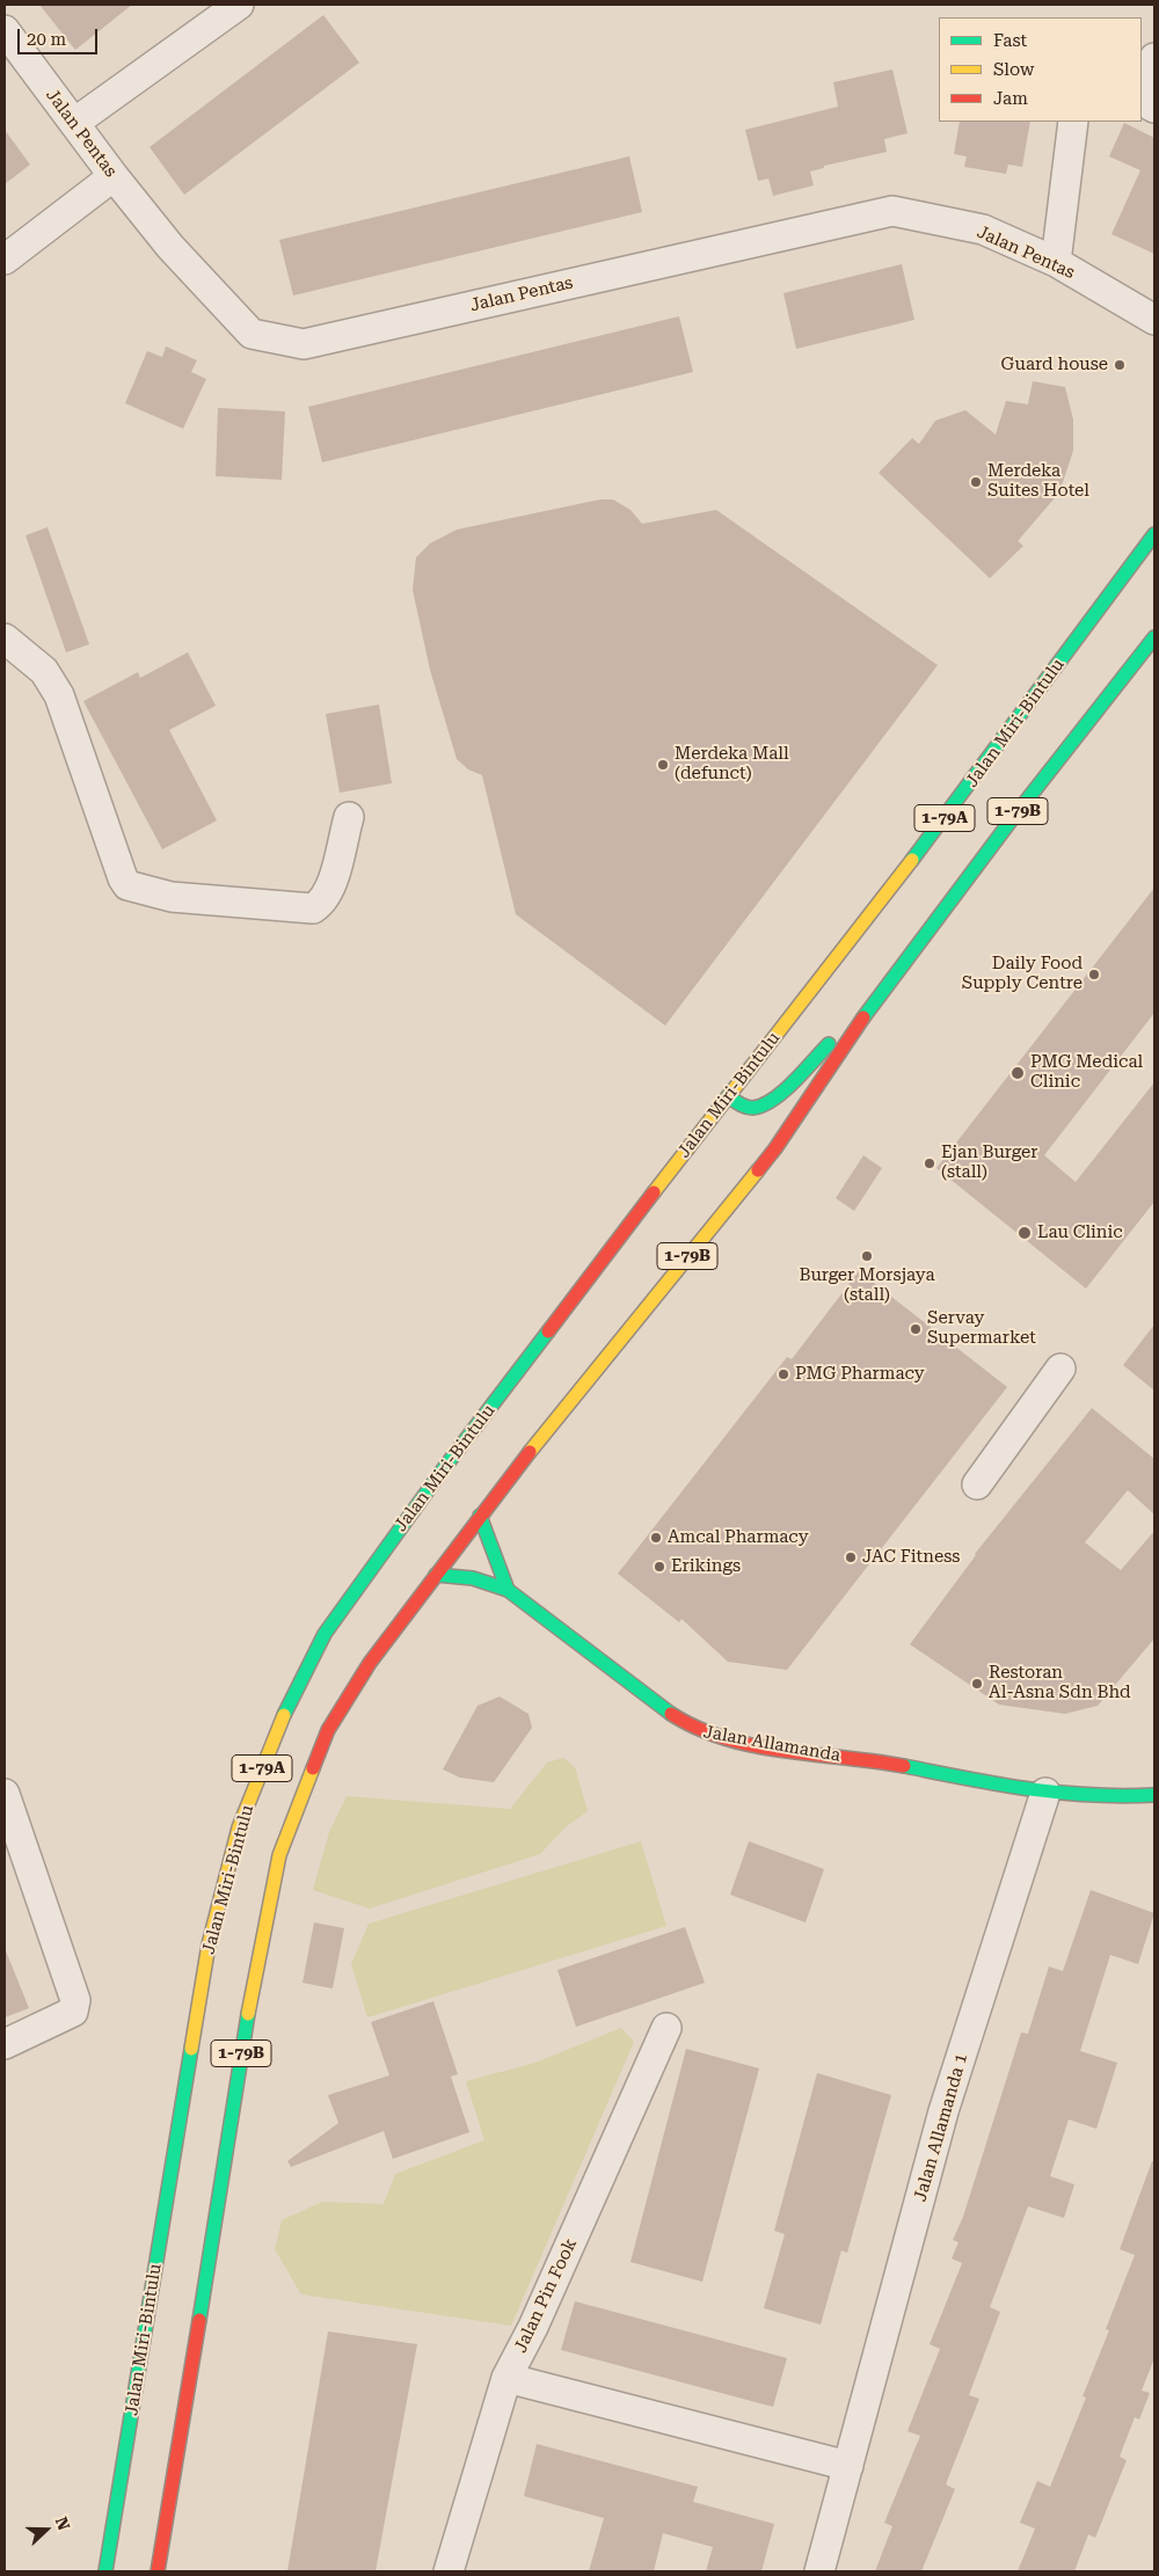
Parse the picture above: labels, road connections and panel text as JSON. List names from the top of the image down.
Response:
{
  "streets": {
    "main road": [
      "Jalan Miri-Bintulu",
      "1-79B",
      "1-79A",
      "Jalan Allamanda"
    ],
    "street": ["Jalan Pentas", "Jalan Allamanda 1", "Jalan Pin Fook"]
  },
  "crossings": [
    ["1-79B", "Jalan Allamanda"],
    ["Jalan Allamanda", "Jalan Allamanda 1"]
  ],
  "places": [
    "Guard house",
    "Merdeka Suites Hotel",
    "Merdeka Mall (defunct)",
    "Daily Food Supply Centre",
    "PMG Medical Clinic",
    "Ejan Burger (stall)",
    "Lau Clinic",
    "Burger Morsjaya (stall)",
    "Servay Supermarket",
    "PMG Pharmacy",
    "Amcal Pharmacy",
    "JAC Fitness",
    "Erikings",
    "Restoran Al-Asna Sdn Bhd"
  ],
  "legend": ["Fast", "Slow", "Jam"],
  "scale_bar": "20 m",
  "north": "right"
}
